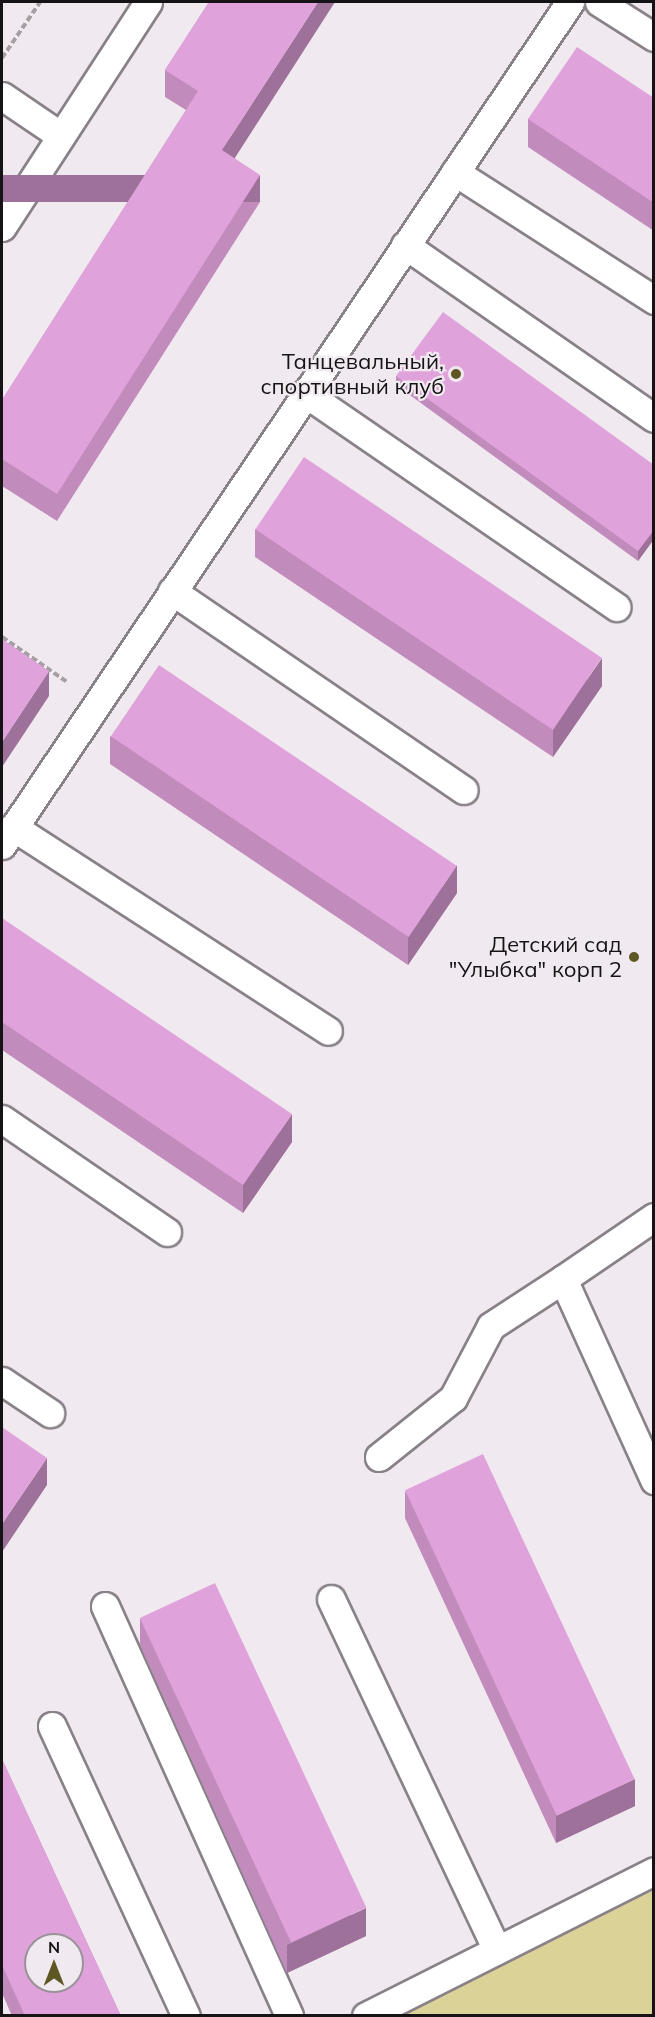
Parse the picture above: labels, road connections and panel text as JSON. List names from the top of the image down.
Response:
{
  "places": ["Танцевальный, спортивный клуб", "Детский сад \"Улыбка\" корп 2"],
  "north": "top"
}
